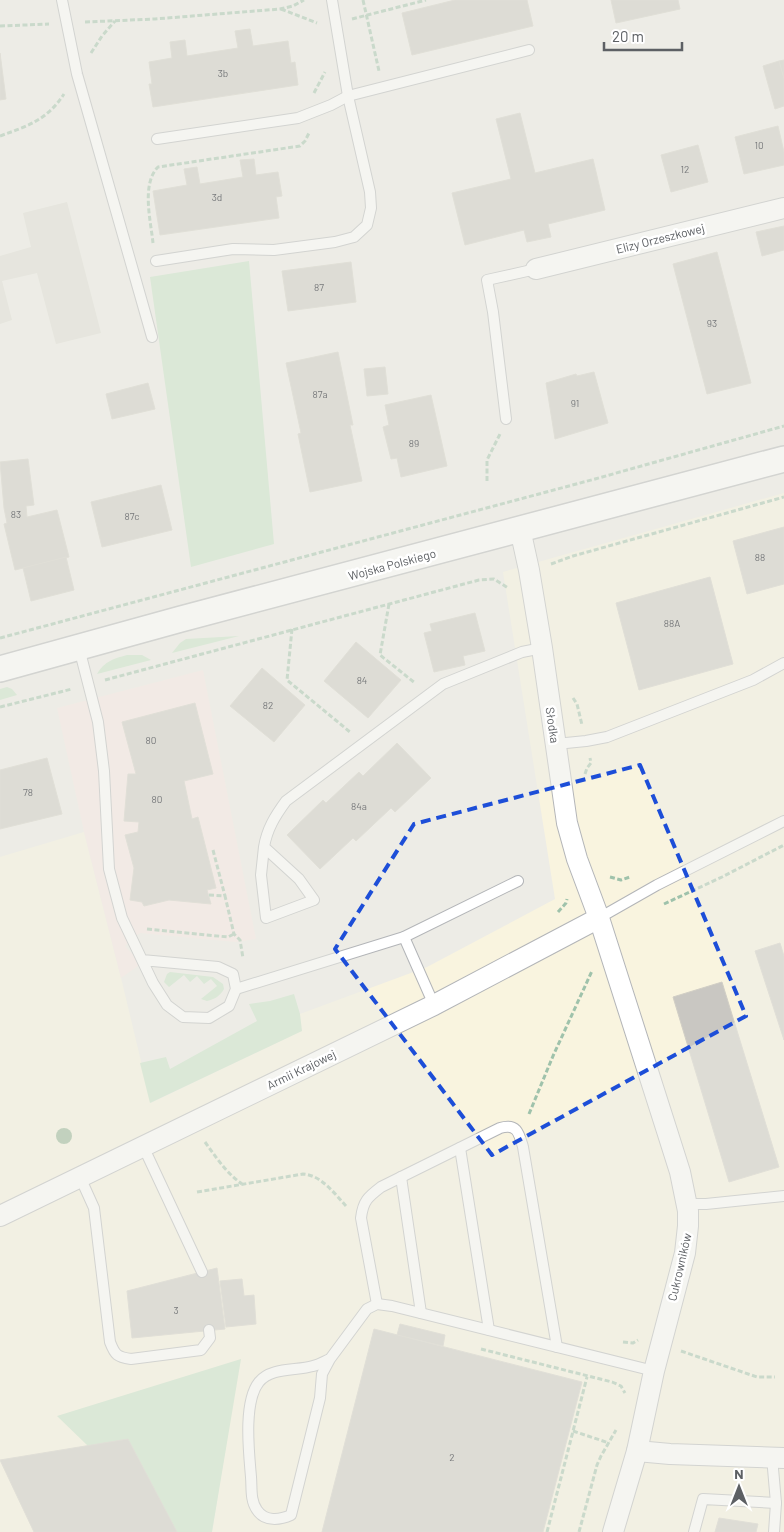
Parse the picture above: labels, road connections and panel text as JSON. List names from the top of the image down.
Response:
{
  "streets": {
    "street": [
      "Elizy Orzeszkowej",
      "Wojska Polskiego",
      "Słodka",
      "Armii Krajowej",
      "Cukrowników"
    ]
  },
  "crossings": [
    ["Wojska Polskiego", "Słodka"],
    ["Słodka", "Armii Krajowej"],
    ["Słodka", "Cukrowników"],
    ["Armii Krajowej", "Cukrowników"]
  ],
  "house_numbers": [
    "3b",
    "10",
    "12",
    "3d",
    "87",
    "93",
    "87a",
    "91",
    "89",
    "83",
    "87c",
    "88",
    "88A",
    "84",
    "82",
    "80",
    "78",
    "80",
    "84a",
    "3",
    "2"
  ],
  "scale_bar": "20 m",
  "north": "top"
}
